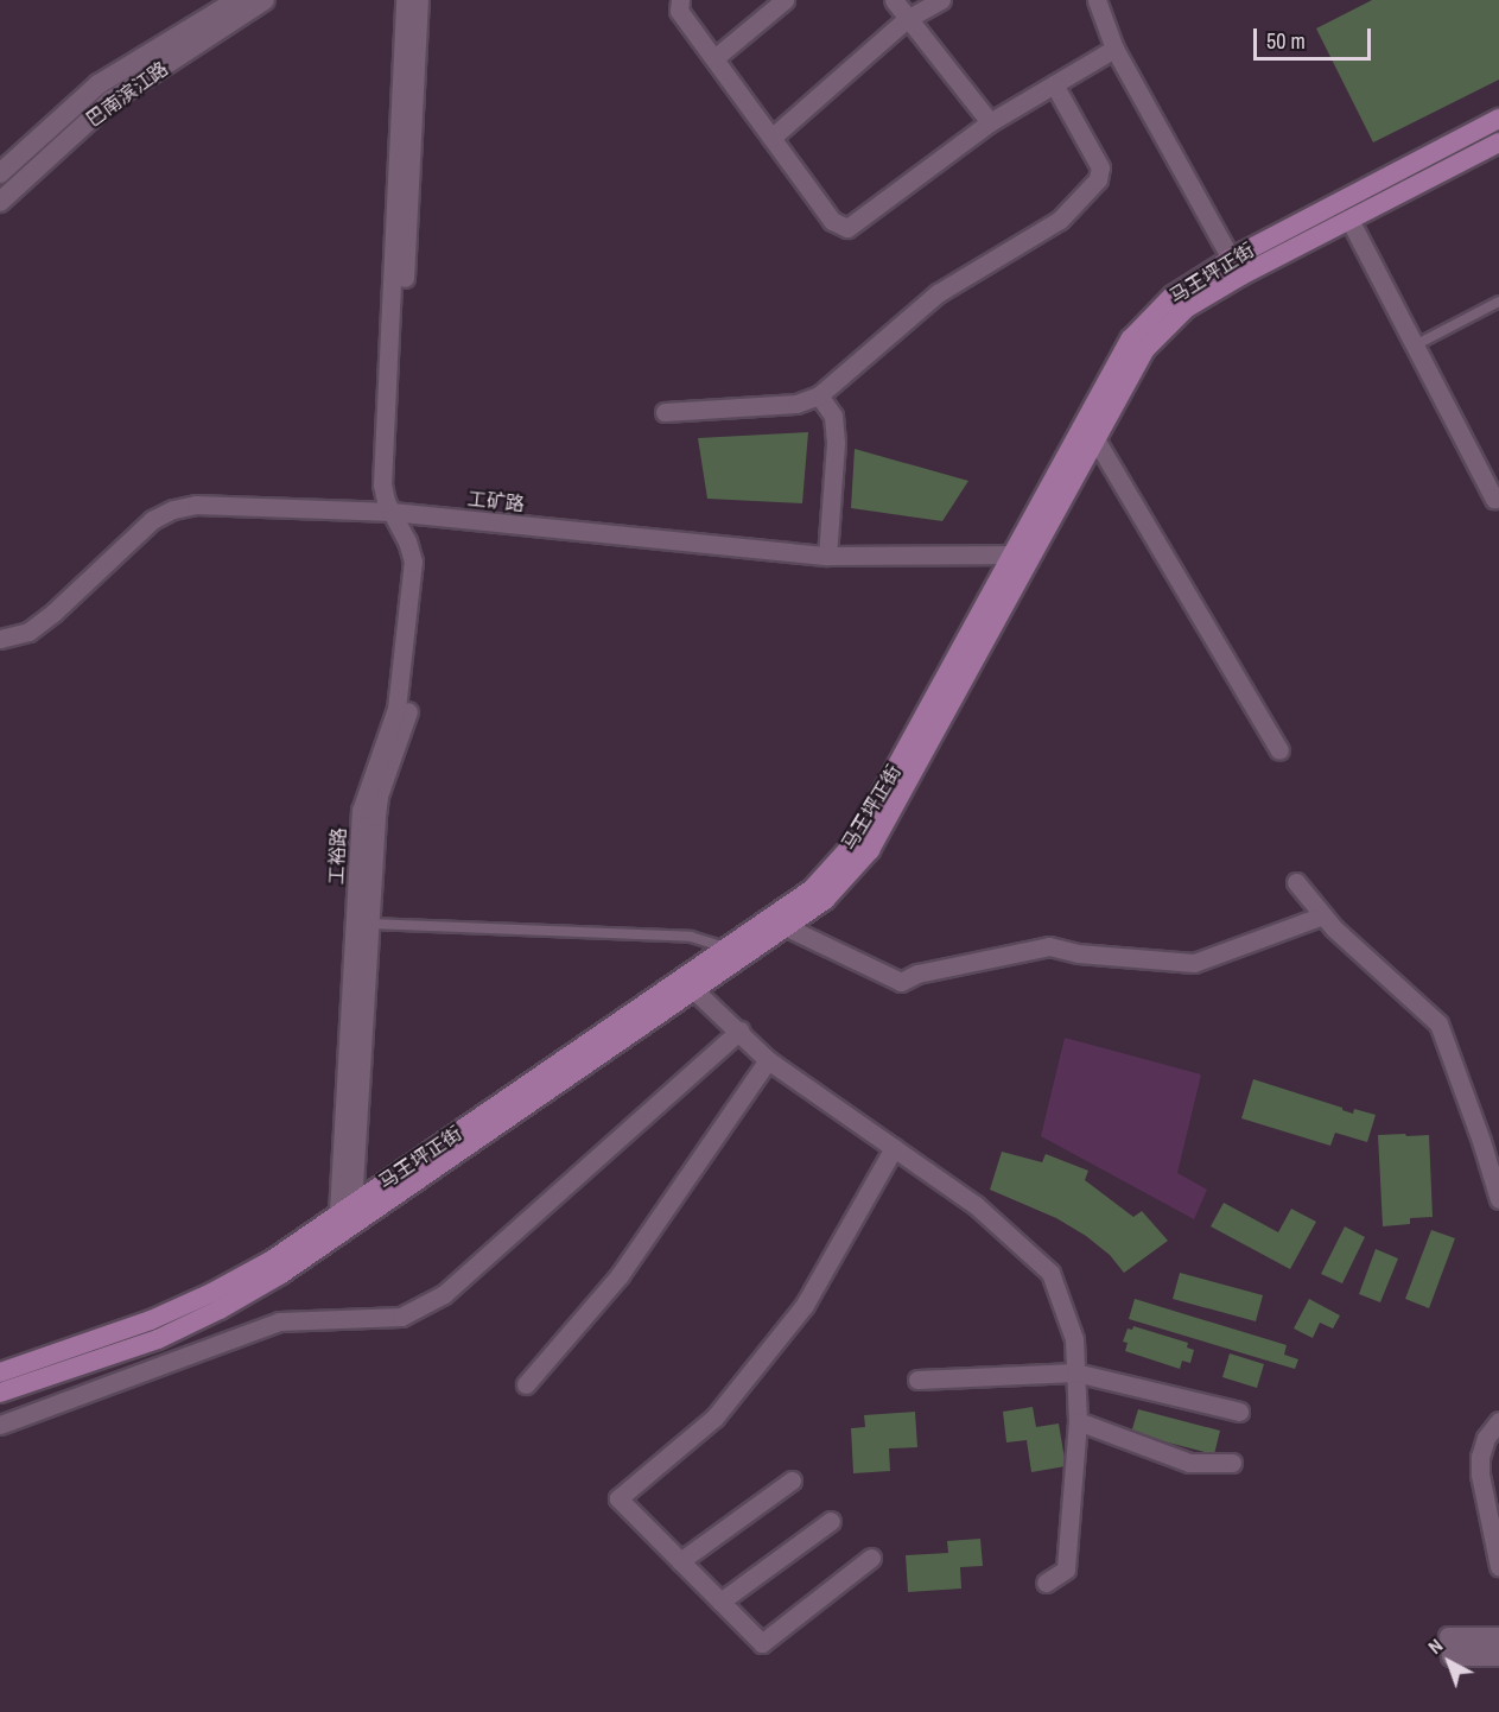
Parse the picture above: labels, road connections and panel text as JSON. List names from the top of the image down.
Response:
{
  "streets": {
    "main road": ["巴南滨江路", "马王坪正街"],
    "street": ["工矿路", "工裕路"]
  },
  "crossings": [
    ["马王坪正街", "工矿路"],
    ["马王坪正街", "工裕路"],
    ["工矿路", "工裕路"]
  ],
  "scale_bar": "50 m",
  "north": "top left"
}
